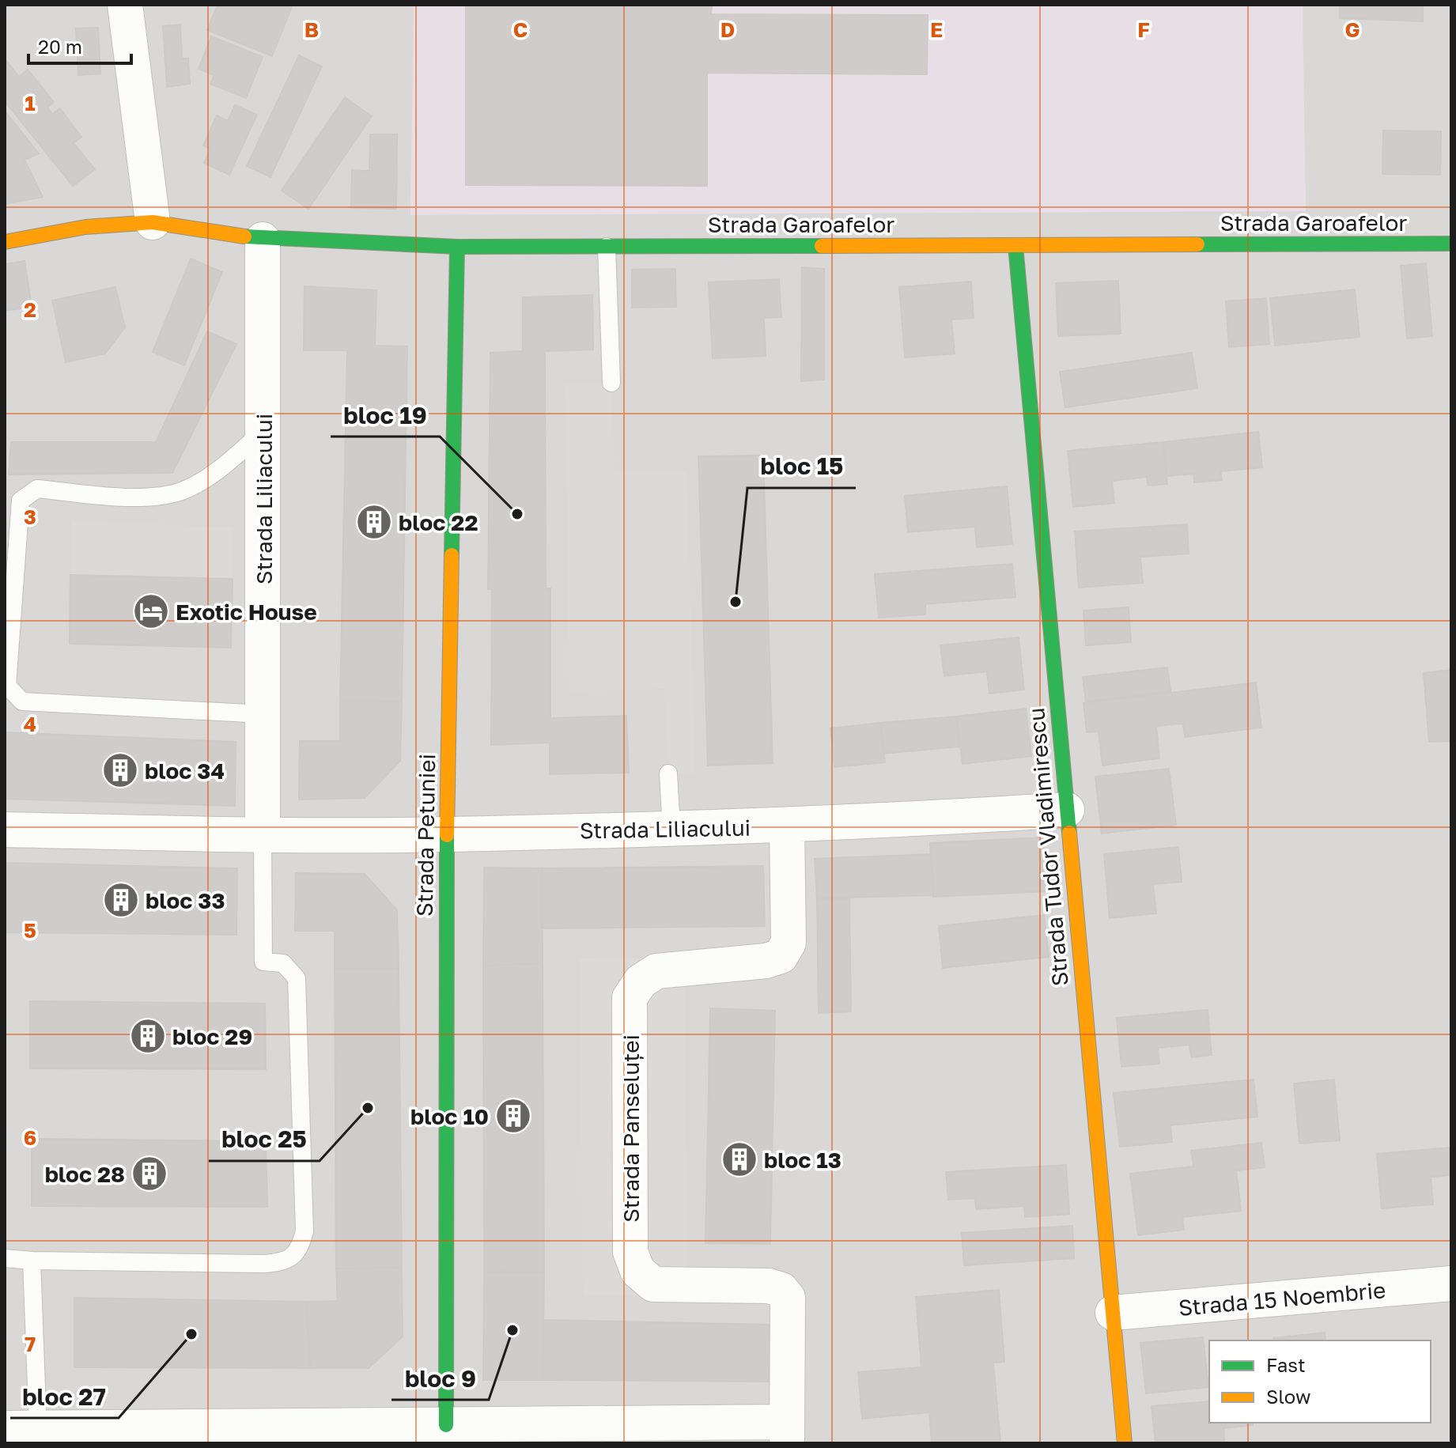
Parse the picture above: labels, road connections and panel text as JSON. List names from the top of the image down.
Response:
{
  "streets": {
    "street": [
      "Strada Garoafelor",
      "Strada Liliacului",
      "Strada Petuniei",
      "Strada Tudor Vladimirescu",
      "Strada Panseluței",
      "Strada 15 Noembrie"
    ]
  },
  "crossings": [
    ["Strada Garoafelor", "Strada Liliacului"],
    ["Strada Garoafelor", "Strada Petuniei"],
    ["Strada Garoafelor", "Strada Tudor Vladimirescu"],
    ["Strada Liliacului", "Strada Petuniei"],
    ["Strada Liliacului", "Strada Tudor Vladimirescu"],
    ["Strada Liliacului", "Strada Panseluței"],
    ["Strada Petuniei", "Strada Panseluței"],
    ["Strada Tudor Vladimirescu", "Strada 15 Noembrie"]
  ],
  "places": {
    "other": [
      "bloc 19",
      "bloc 15",
      "bloc 25",
      "bloc 9",
      "bloc 27"
    ],
    "building": [
      "bloc 22",
      "bloc 34",
      "bloc 33",
      "bloc 29",
      "bloc 10",
      "bloc 13",
      "bloc 28"
    ],
    "hotel": ["Exotic House"]
  },
  "legend": ["Fast", "Slow"],
  "scale_bar": "20 m",
  "grid": {
    "columns": [
      "B",
      "C",
      "D",
      "E",
      "F",
      "G"
    ],
    "rows": [
      "1",
      "2",
      "3",
      "4",
      "5",
      "6",
      "7"
    ]
  }
}
